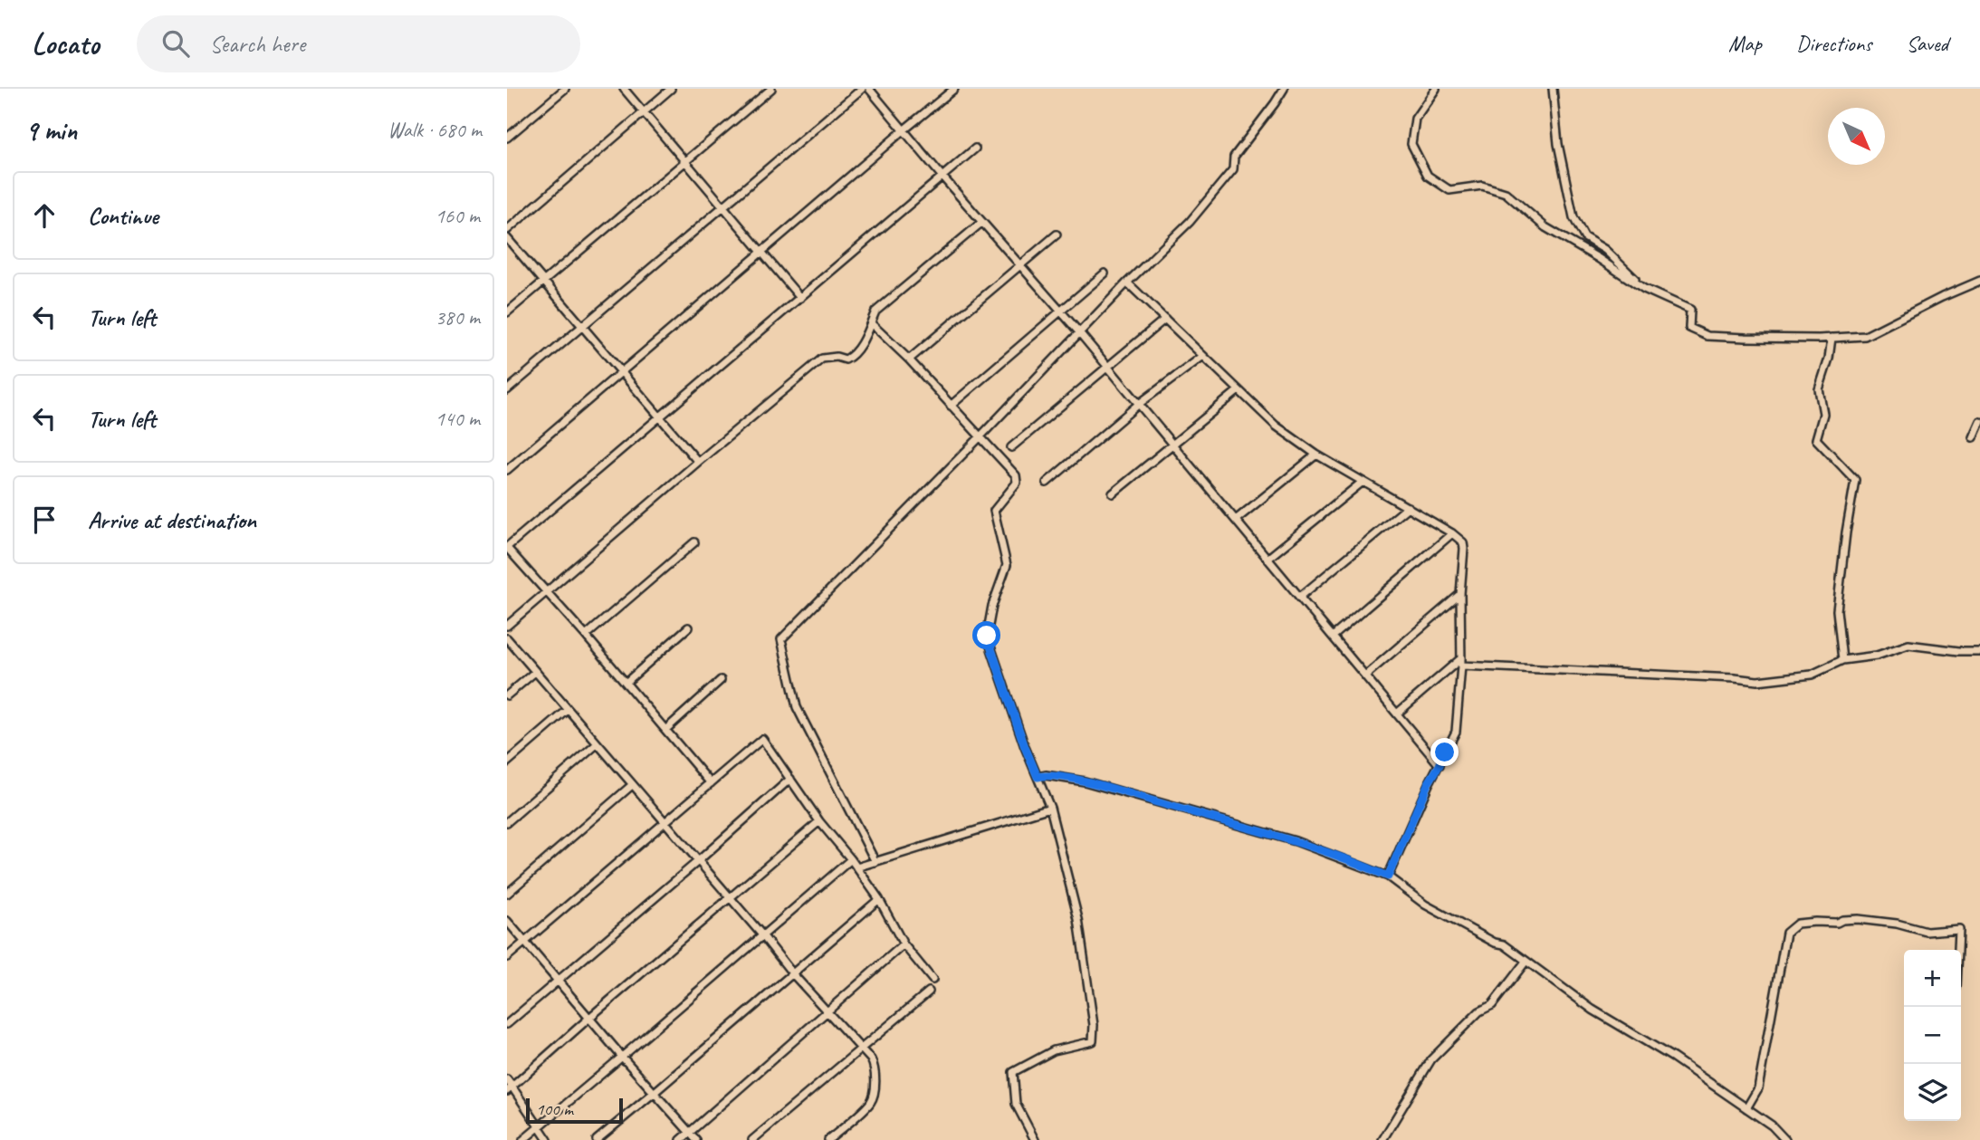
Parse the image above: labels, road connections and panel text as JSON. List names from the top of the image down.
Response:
{
  "scale_bar": "100 m",
  "north": "bottom right",
  "page": {
    "header": "Locato",
    "search": "Search here",
    "nav": ["Map", "Directions", "Saved"],
    "heading": ["9 min", "Walk · 680 m"],
    "list": [
      ["Continue", "160 m"],
      ["Turn left", "380 m"],
      ["Turn left", "140 m"],
      "Arrive at destination"
    ],
    "map_buttons": ["+", "−"],
    "scale": "100 m"
  }
}
